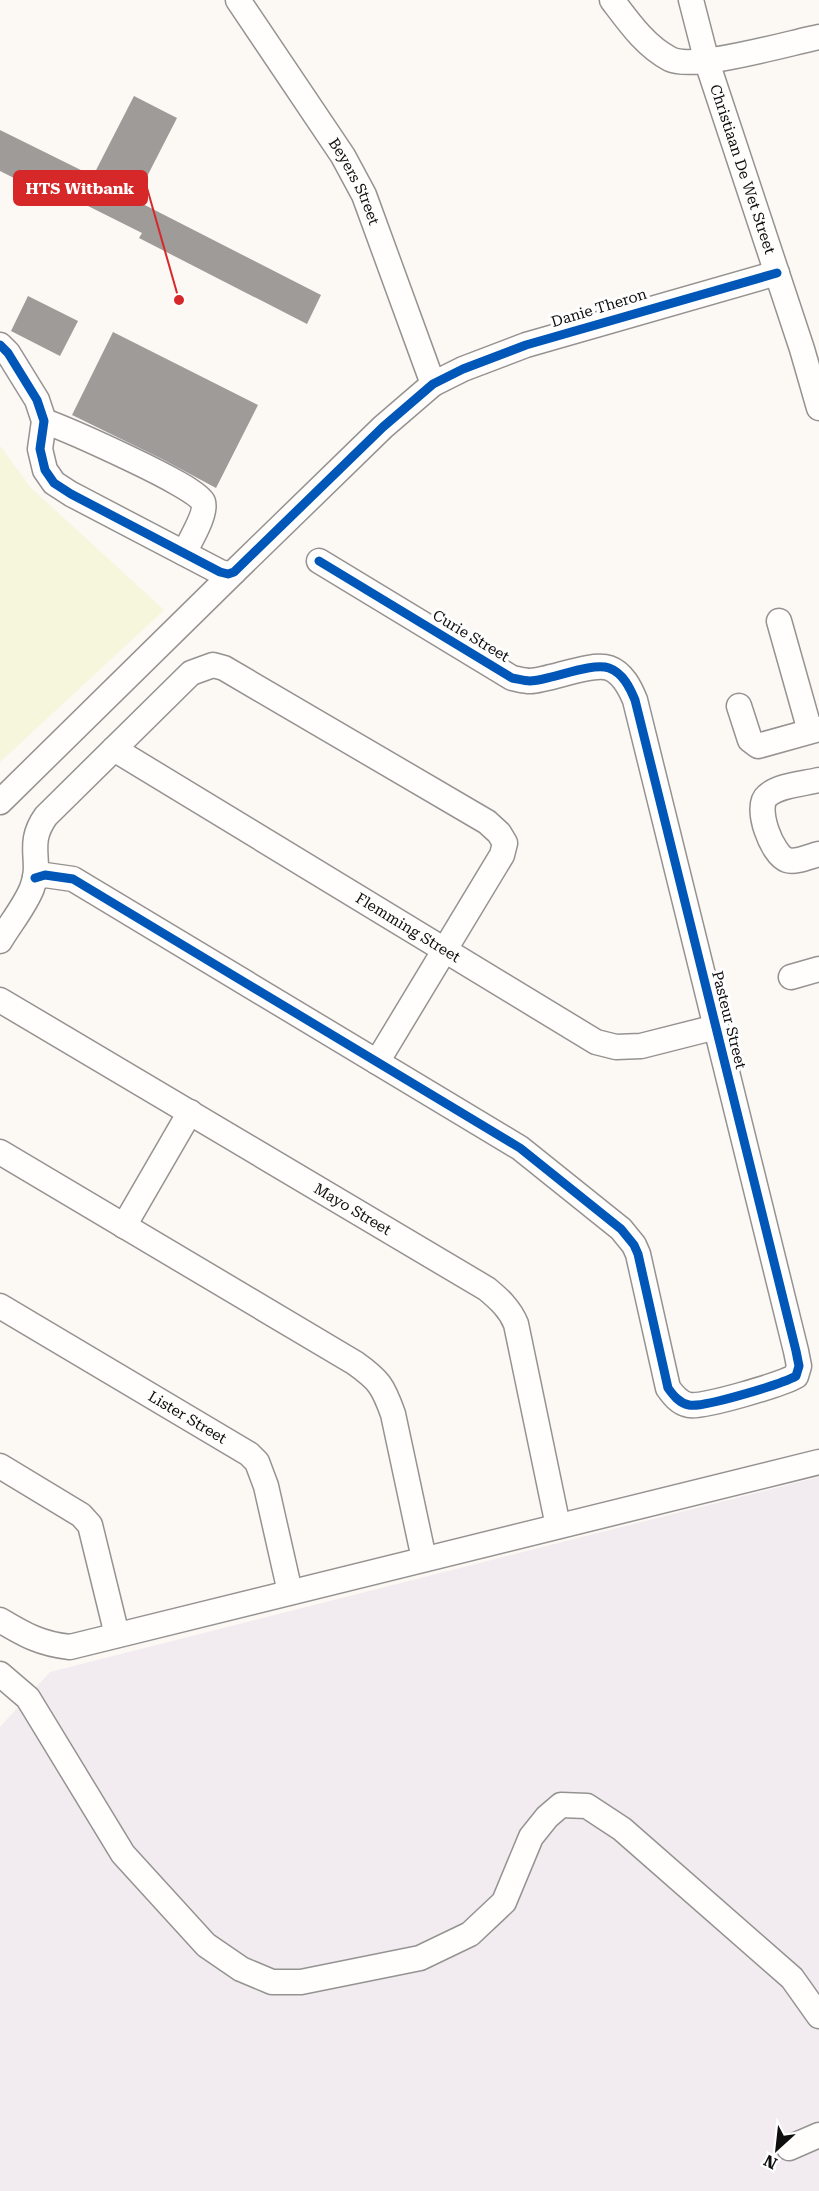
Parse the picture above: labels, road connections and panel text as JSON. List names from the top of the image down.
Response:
{
  "streets": {
    "street": [
      "Christiaan De Wet Street",
      "Beyers Street",
      "Danie Theron",
      "Curie Street",
      "Flemming Street",
      "Pasteur Street",
      "Mayo Street",
      "Lister Street"
    ]
  },
  "crossings": [
    ["Christiaan De Wet Street", "Danie Theron"],
    ["Beyers Street", "Danie Theron"],
    ["Curie Street", "Pasteur Street"],
    ["Flemming Street", "Pasteur Street"]
  ],
  "places": ["HTS Witbank"],
  "north": "bottom left"
}
